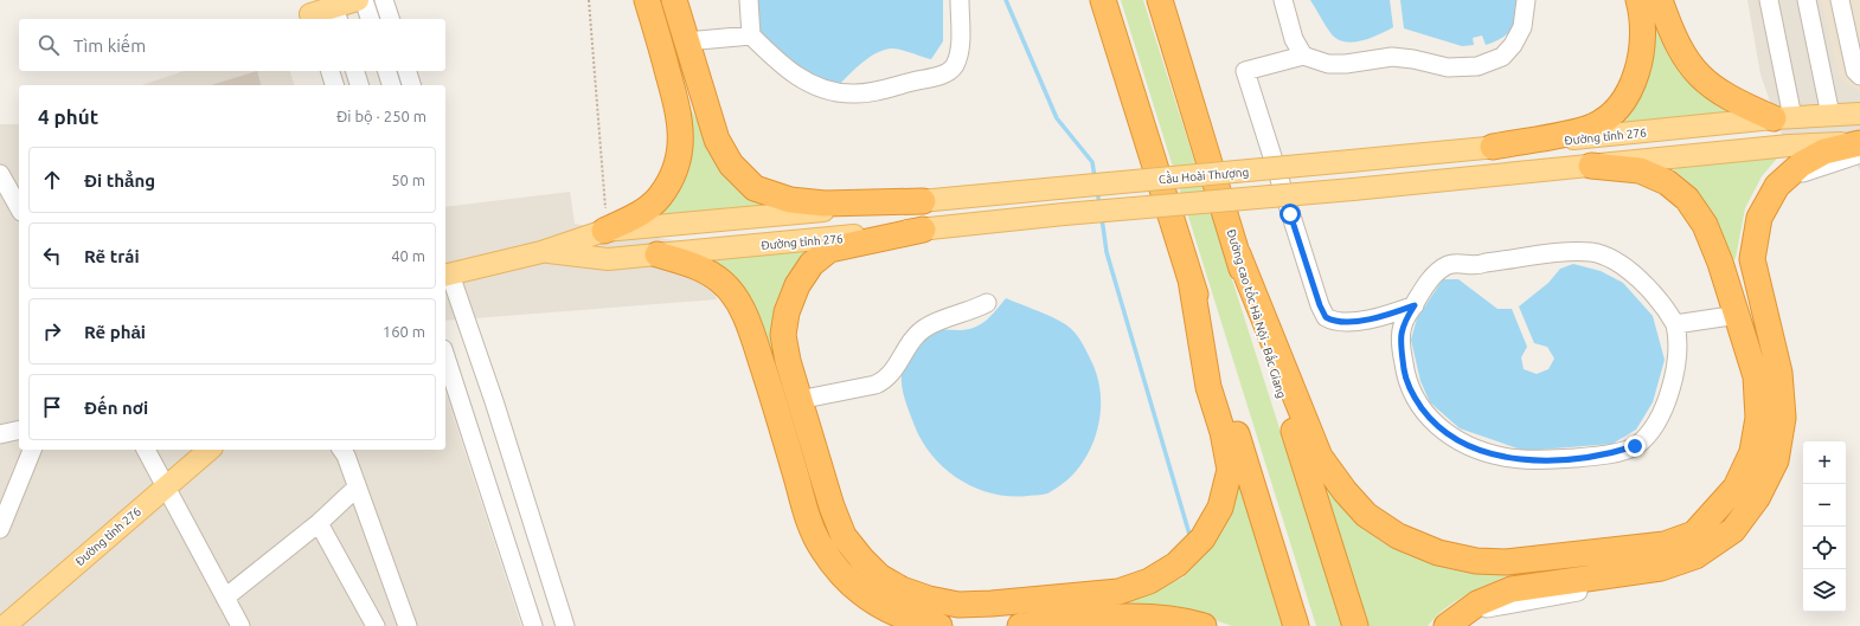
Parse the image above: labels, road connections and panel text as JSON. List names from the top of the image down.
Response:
{
  "streets": {
    "highway": ["Đường cao tốc Hà Nội - Bắc Giang"],
    "main road": ["Đường tỉnh 276", "Cầu Hoài Thượng"]
  },
  "crossings": [
    ["Đường tỉnh 276", "Cầu Hoài Thượng"]
  ],
  "page": {
    "search": "Tìm kiếm",
    "heading": ["4 phút", "Đi bộ · 250 m"],
    "list": [
      ["Đi thẳng", "50 m"],
      ["Rẽ trái", "40 m"],
      ["Rẽ phải", "160 m"],
      "Đến nơi"
    ],
    "map_buttons": ["+", "−"]
  }
}
